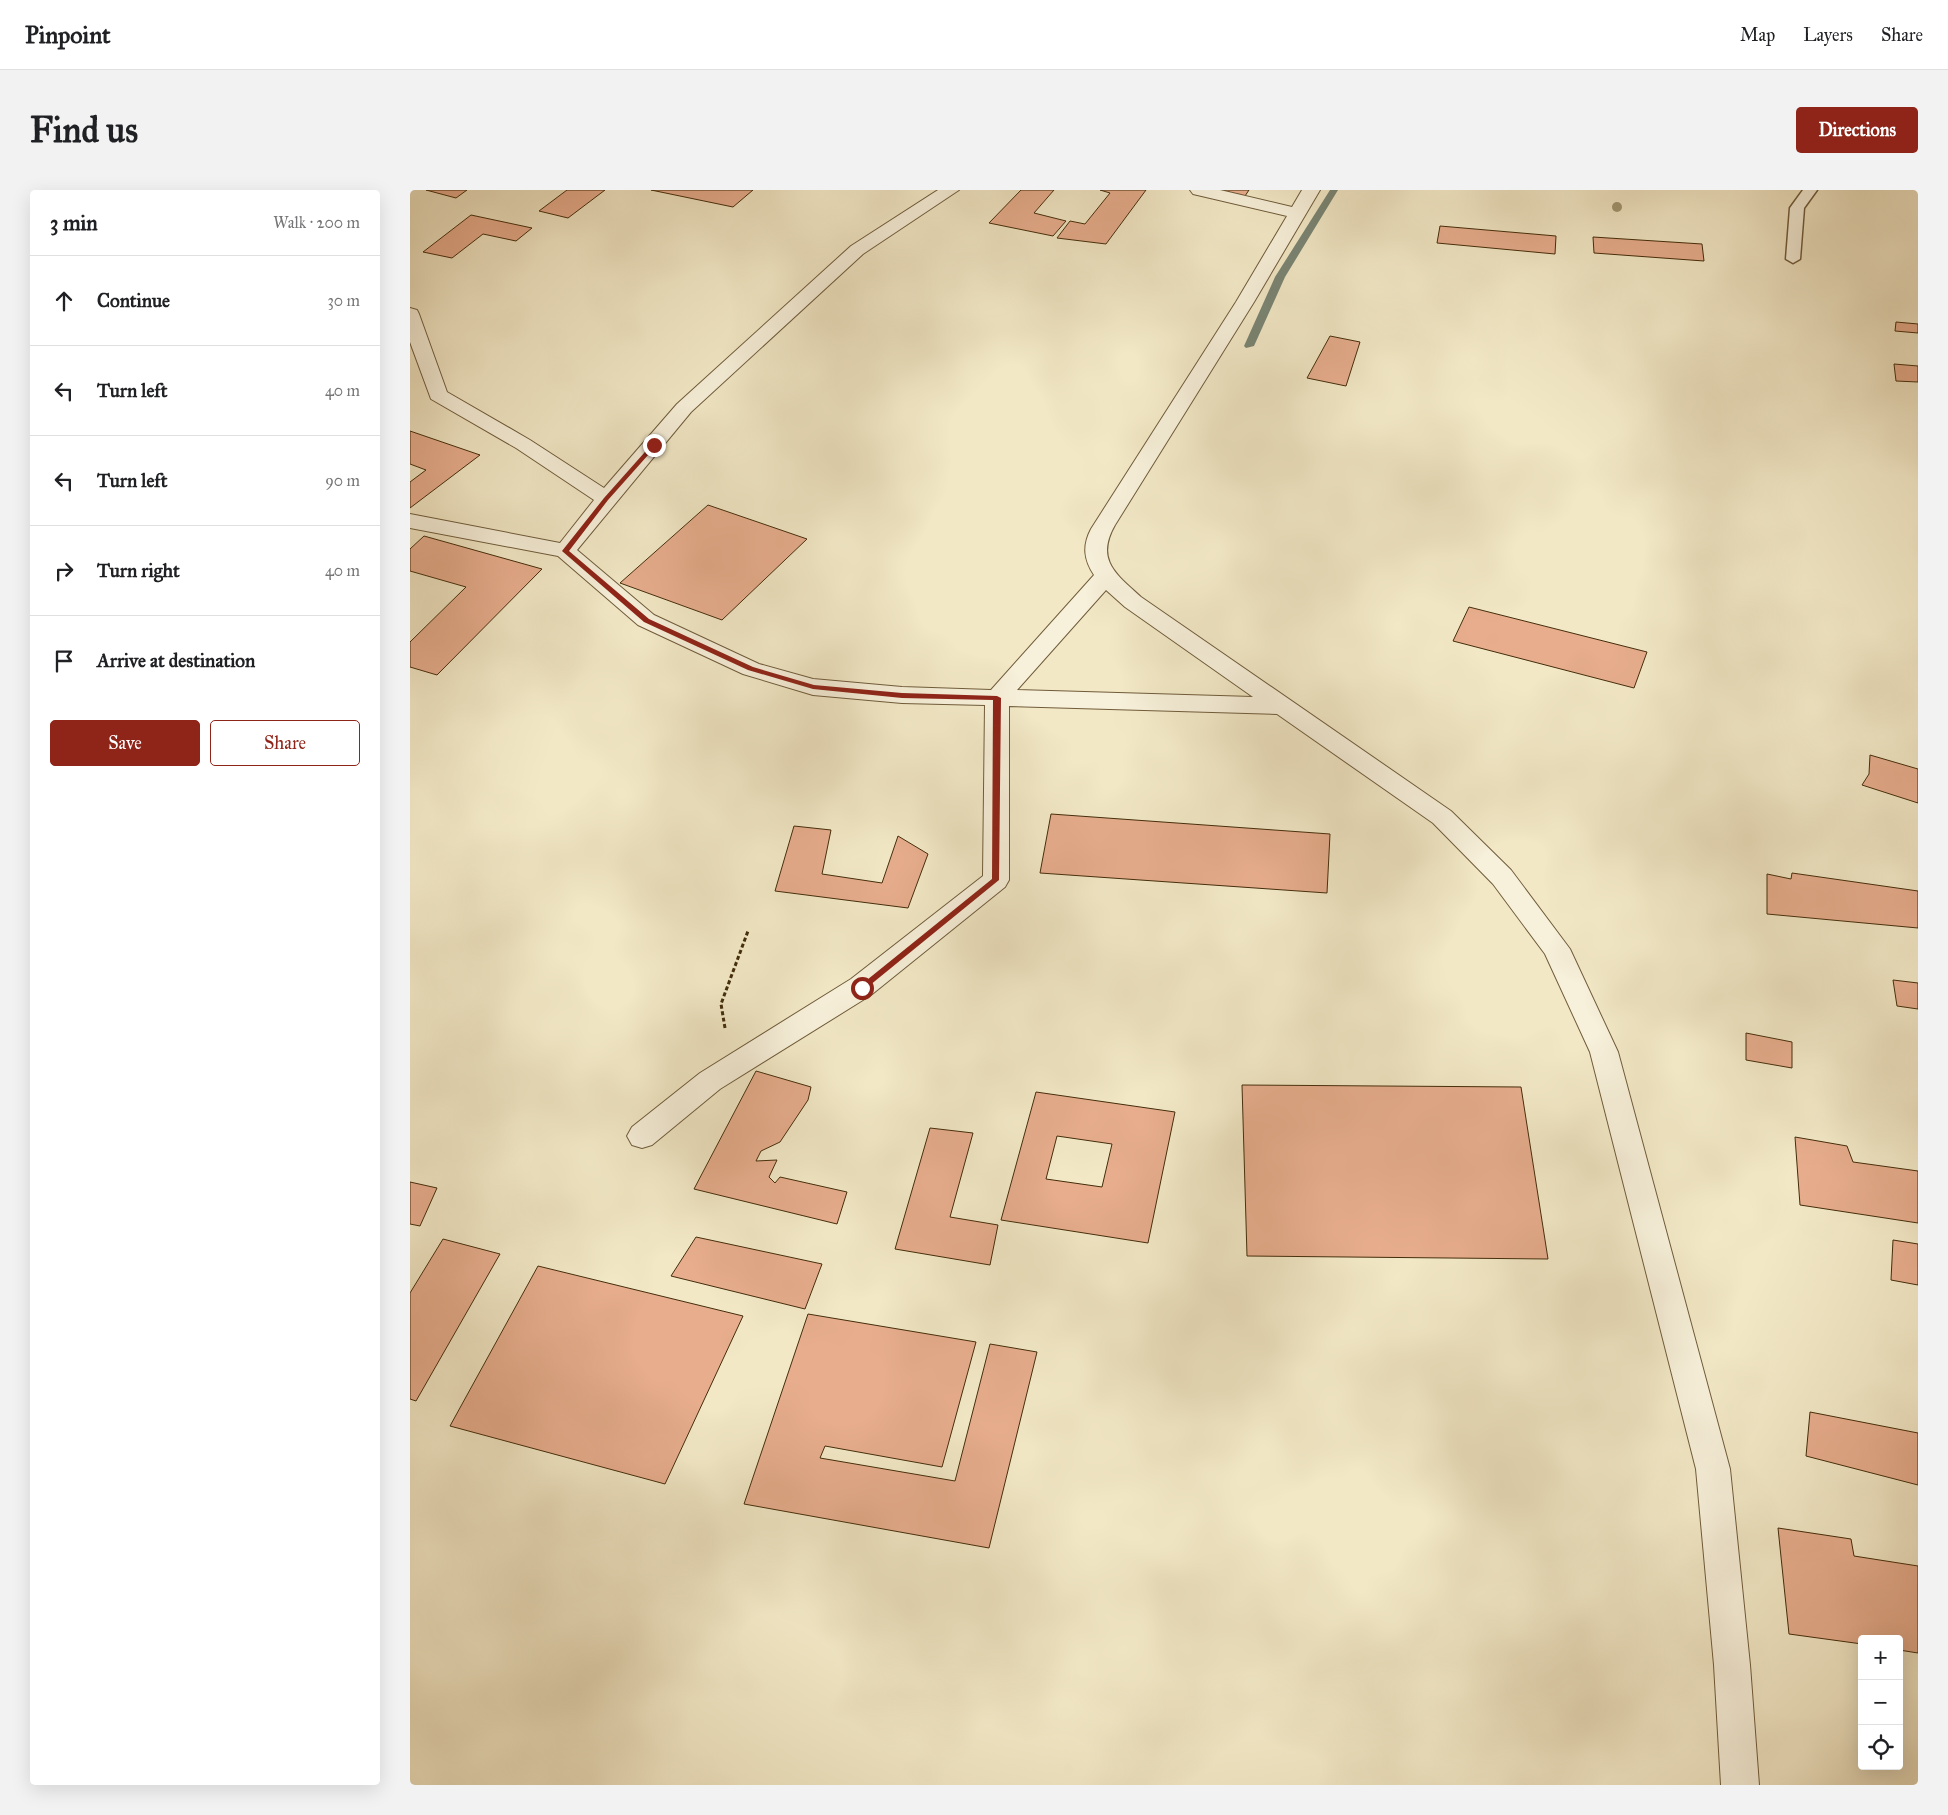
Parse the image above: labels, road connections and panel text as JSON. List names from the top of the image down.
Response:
{
  "page": {
    "header": "Pinpoint",
    "nav": ["Map", "Layers", "Share"],
    "buttons": [
      "Directions",
      ["Save", "Share"]
    ],
    "title": "Find us",
    "heading": ["3 min", "Walk · 200 m"],
    "list": [
      ["Continue", "30 m"],
      ["Turn left", "40 m"],
      ["Turn left", "90 m"],
      ["Turn right", "40 m"],
      "Arrive at destination"
    ],
    "map_buttons": ["+", "−"]
  }
}
